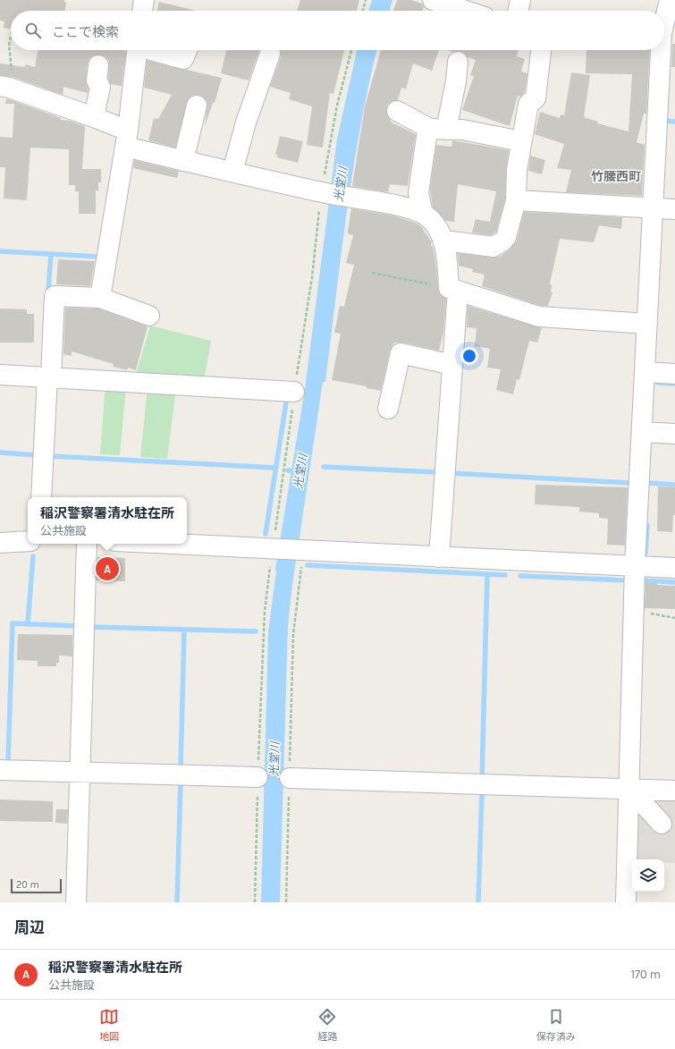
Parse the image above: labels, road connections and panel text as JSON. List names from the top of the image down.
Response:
{
  "districts": ["竹腰西町"],
  "water": ["光堂川"],
  "scale_bar": "20 m",
  "page": {
    "search": "ここで検索",
    "popup": ["稲沢警察署清水駐在所", "公共施設"],
    "pins": "A",
    "scale": "20 m",
    "heading": "周辺",
    "list": [
      {
        "mark": "A",
        "name": "稲沢警察署清水駐在所",
        "note": "公共施設",
        "value": "170 m"
      }
    ],
    "nav": ["地図", "経路", "保存済み"]
  }
}
